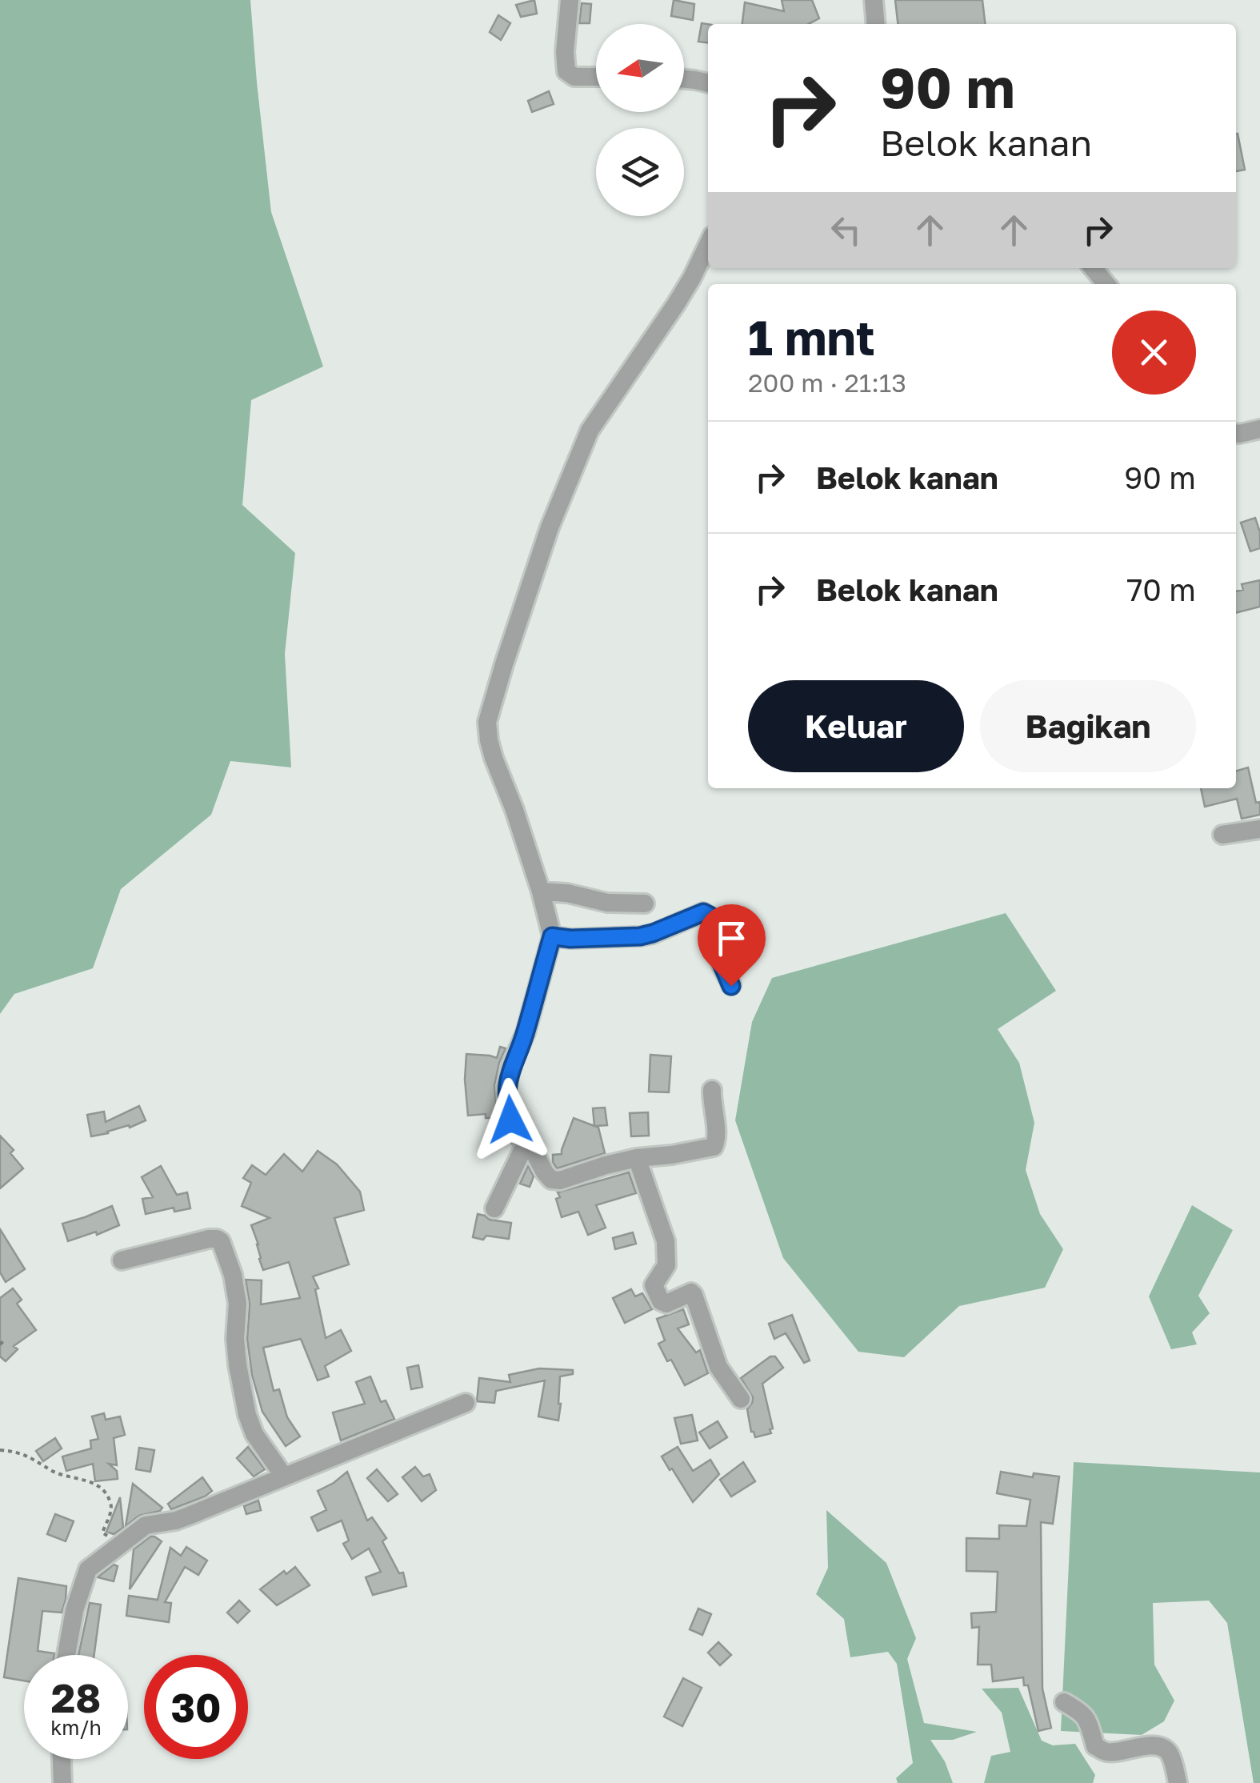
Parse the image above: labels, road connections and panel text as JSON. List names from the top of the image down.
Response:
{
  "north": "left",
  "page": {
    "turn": ["90 m", "Belok kanan"],
    "heading": ["1 mnt", "200 m · 21:13"],
    "list": [
      {
        "name": "Belok kanan",
        "value": "90 m"
      },
      {
        "name": "Belok kanan",
        "value": "70 m"
      }
    ],
    "buttons": ["Keluar", "Bagikan"],
    "speed": "28 km/h",
    "limit": "30"
  }
}
